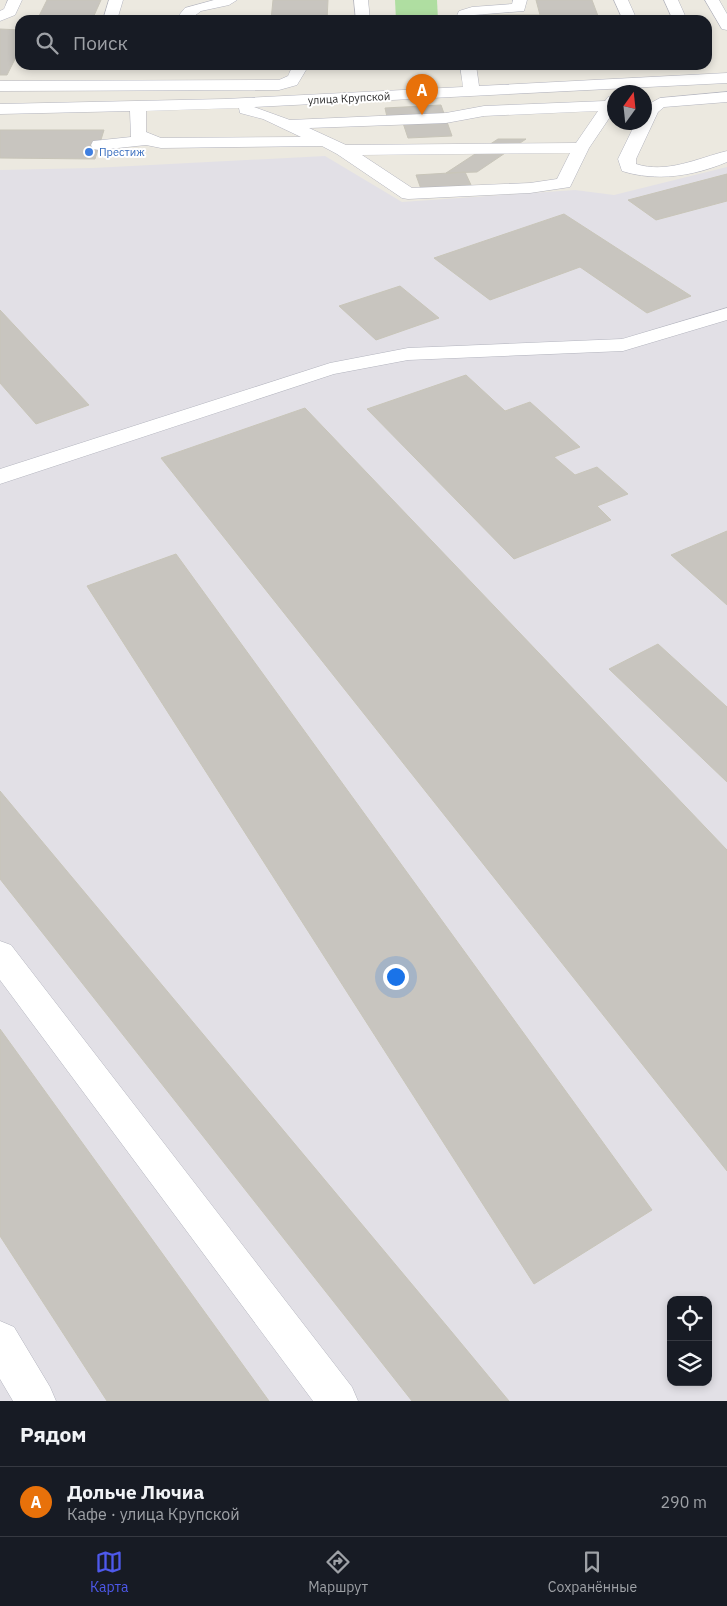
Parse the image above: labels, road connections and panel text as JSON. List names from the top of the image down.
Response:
{
  "streets": {
    "street": ["улица Крупской"]
  },
  "places": ["Престиж"],
  "north": "top",
  "page": {
    "search": "Поиск",
    "pins": "A",
    "heading": "Рядом",
    "list": [
      {
        "mark": "A",
        "name": "Дольче Лючиа",
        "note": "Кафе · улица Крупской",
        "value": "290 m"
      }
    ],
    "nav": ["Карта", "Маршрут", "Сохранённые"]
  }
}
